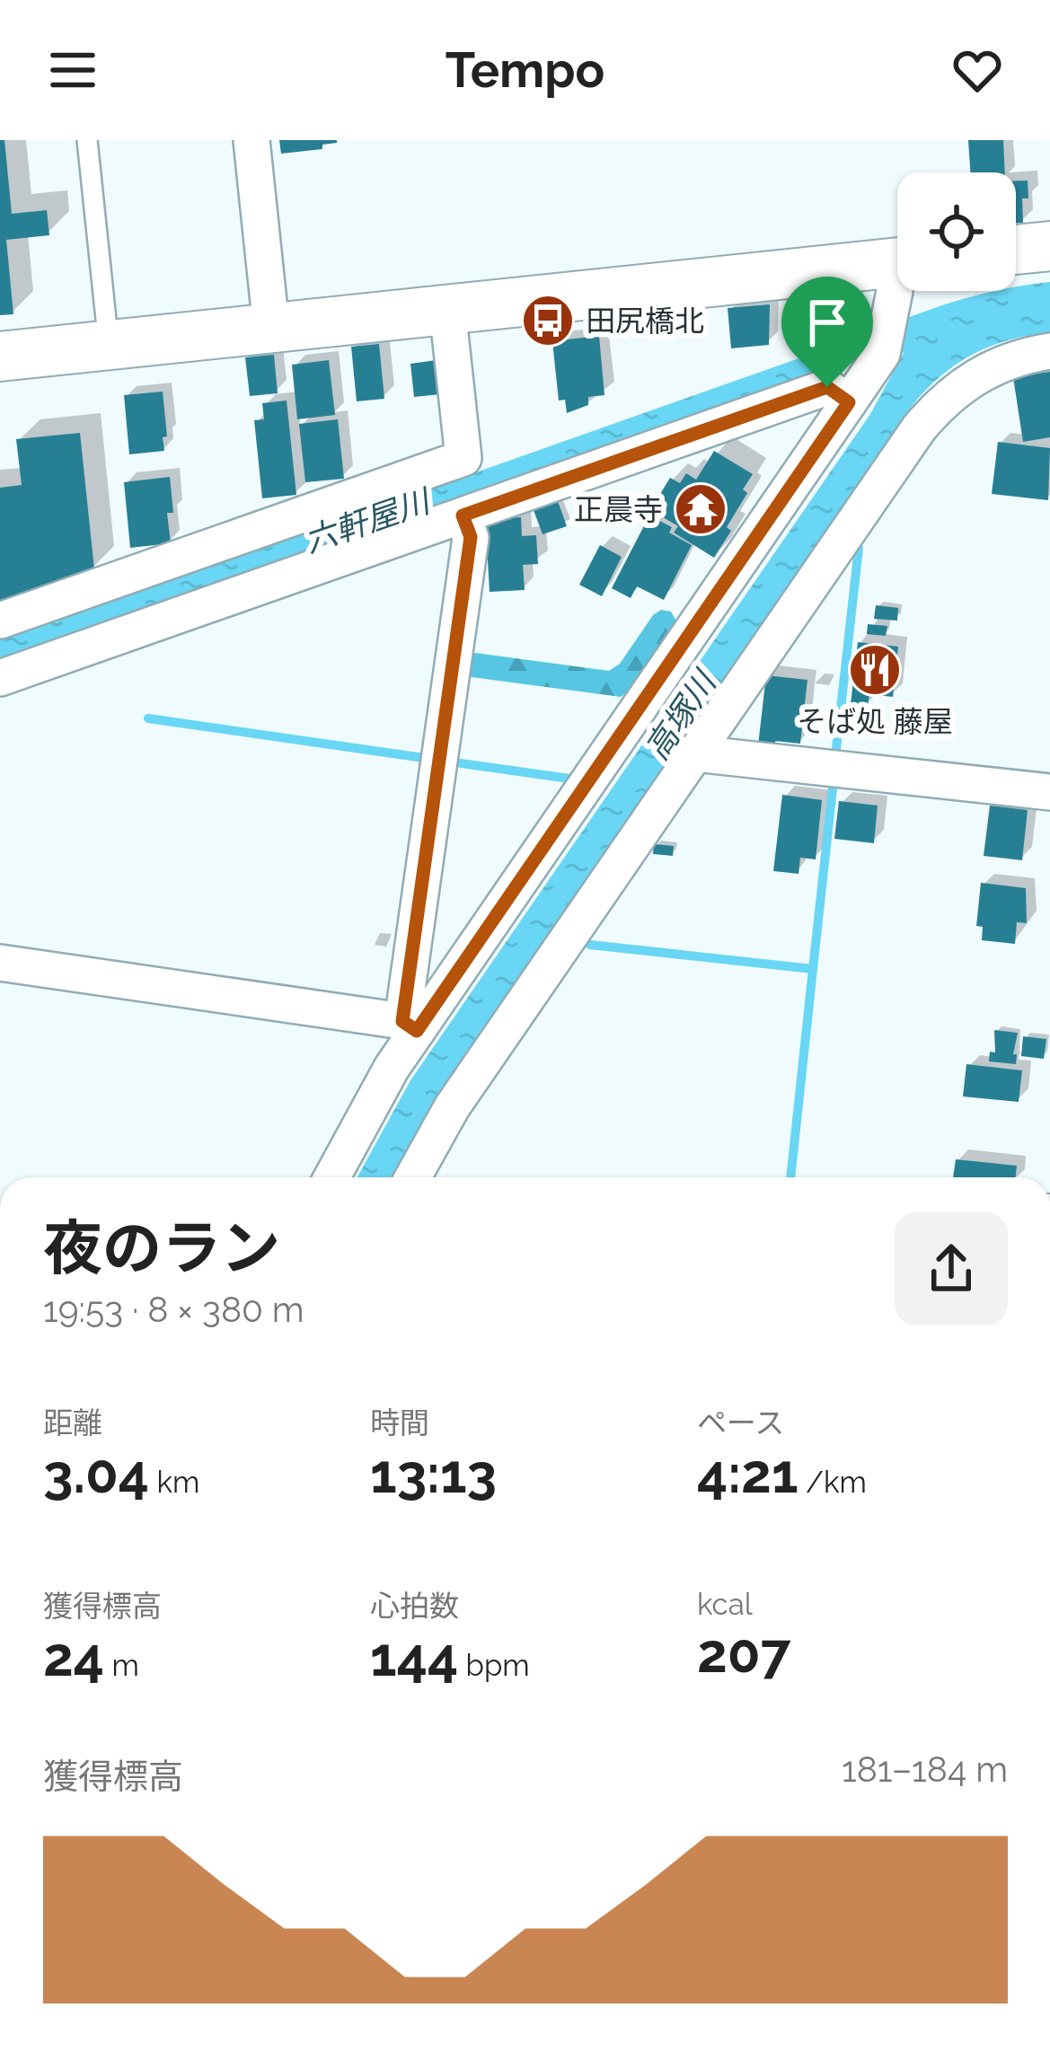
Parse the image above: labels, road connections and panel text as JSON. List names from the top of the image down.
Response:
{
  "water": ["六軒屋川", "高塚川"],
  "places": {
    "bus stop": ["田尻橋北"],
    "temple": ["正晨寺"],
    "restaurant": ["そば処 藤屋"]
  },
  "page": {
    "header": "Tempo",
    "heading": ["夜のラン", "19:53 · 8 × 380 m"],
    "stats": [
      ["距離", "3.04 km"],
      ["時間", "13:13"],
      ["ペース", "4:21 /km"],
      ["獲得標高", "24 m"],
      ["心拍数", "144 bpm"],
      ["kcal", "207"]
    ],
    "chart": ["獲得標高", "181–184 m"]
  }
}
